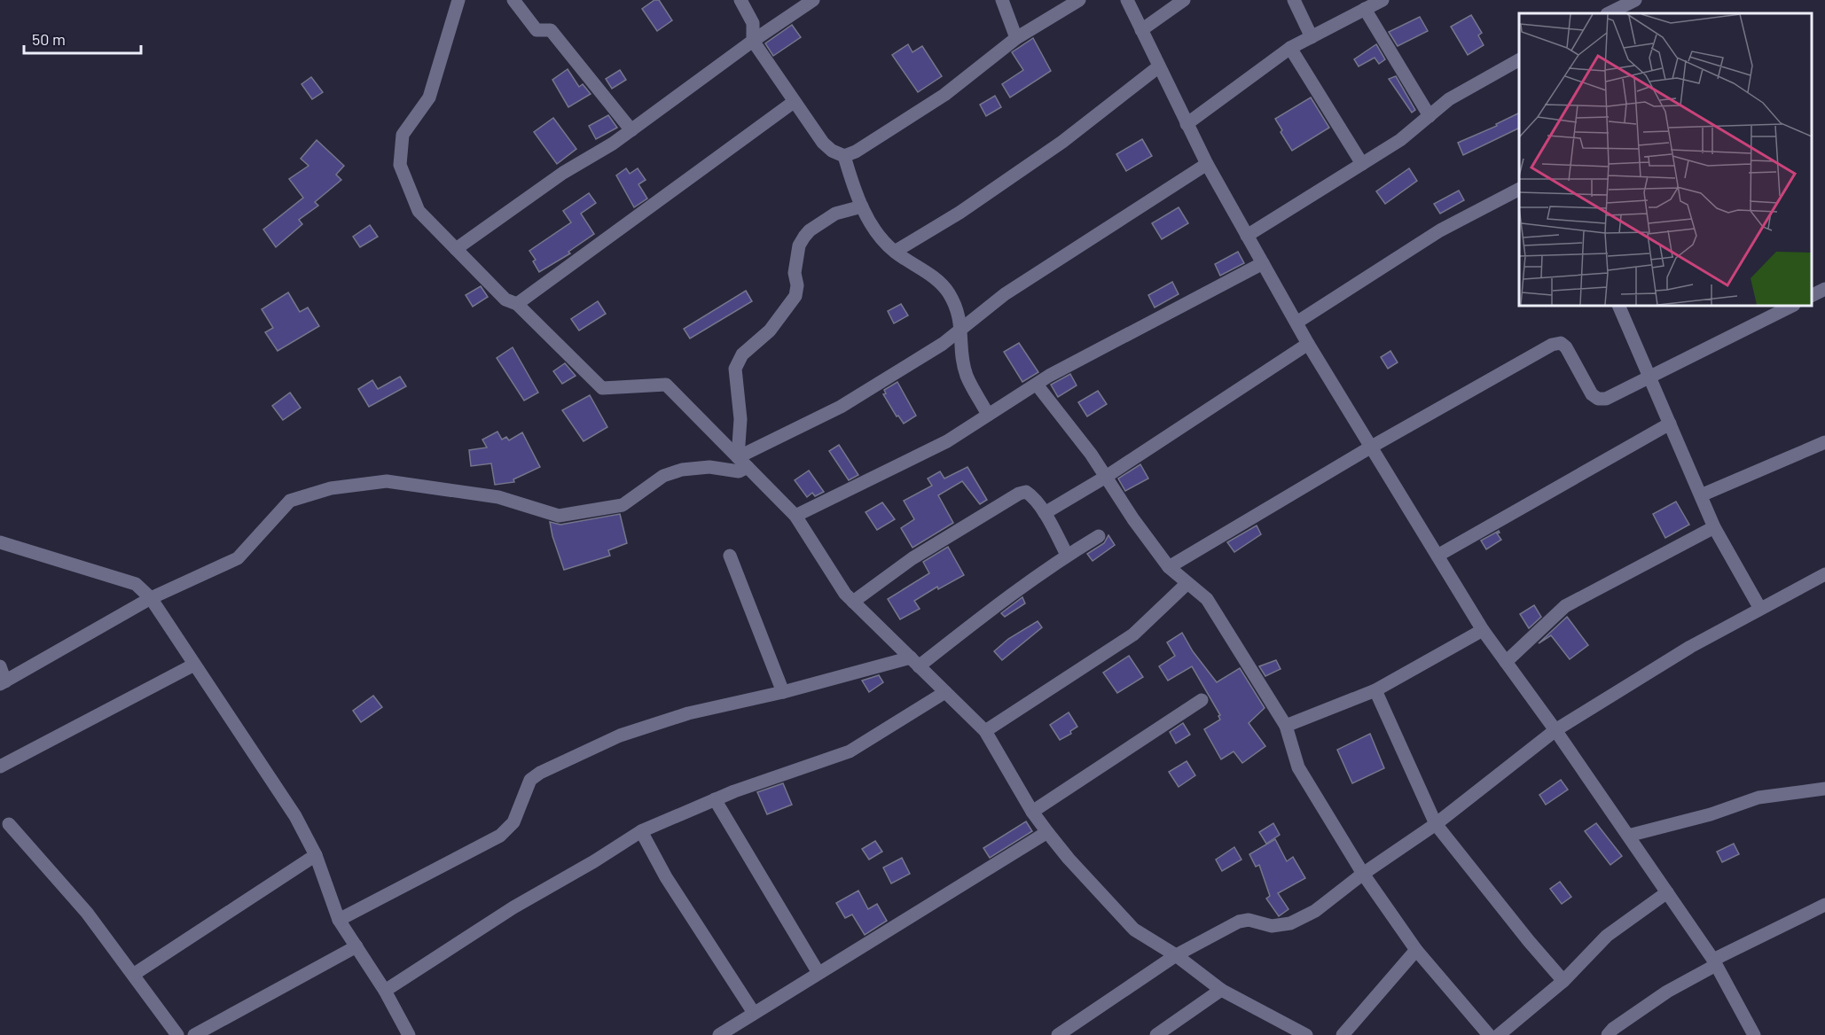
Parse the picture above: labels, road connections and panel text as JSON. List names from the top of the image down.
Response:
{
  "scale_bar": "50 m"
}
